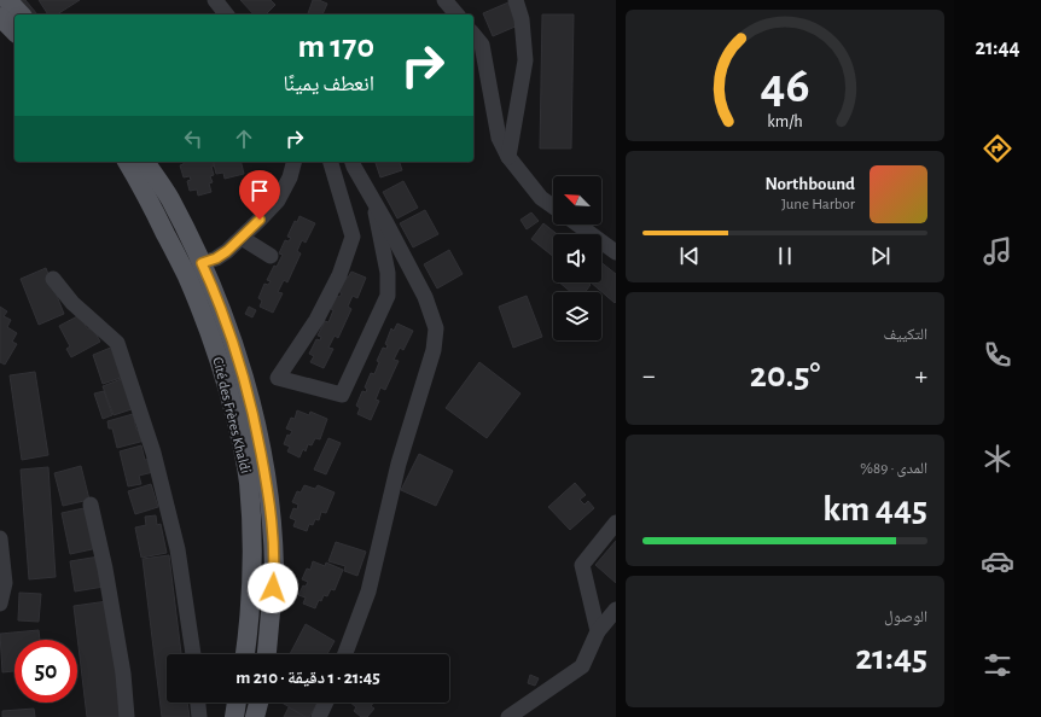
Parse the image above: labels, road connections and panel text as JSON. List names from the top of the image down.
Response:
{
  "streets": {
    "main road": ["Cité des Frères Khaldi"]
  },
  "north": "top left",
  "page": {
    "tabs": "21:44",
    "turn": ["170 m", "انعطف يمينًا"],
    "song": ["Northbound", "June Harbor"],
    "tile": [
      "التكييف",
      ["المدى · 89%", "445 km"],
      ["الوصول", "21:45"]
    ],
    "heat": ["−", "20.5°", "+"],
    "limit": "50",
    "trip": "21:45 · 1 دقيقة · 210 m",
    "gauge": ["46", "km/h"]
  }
}
